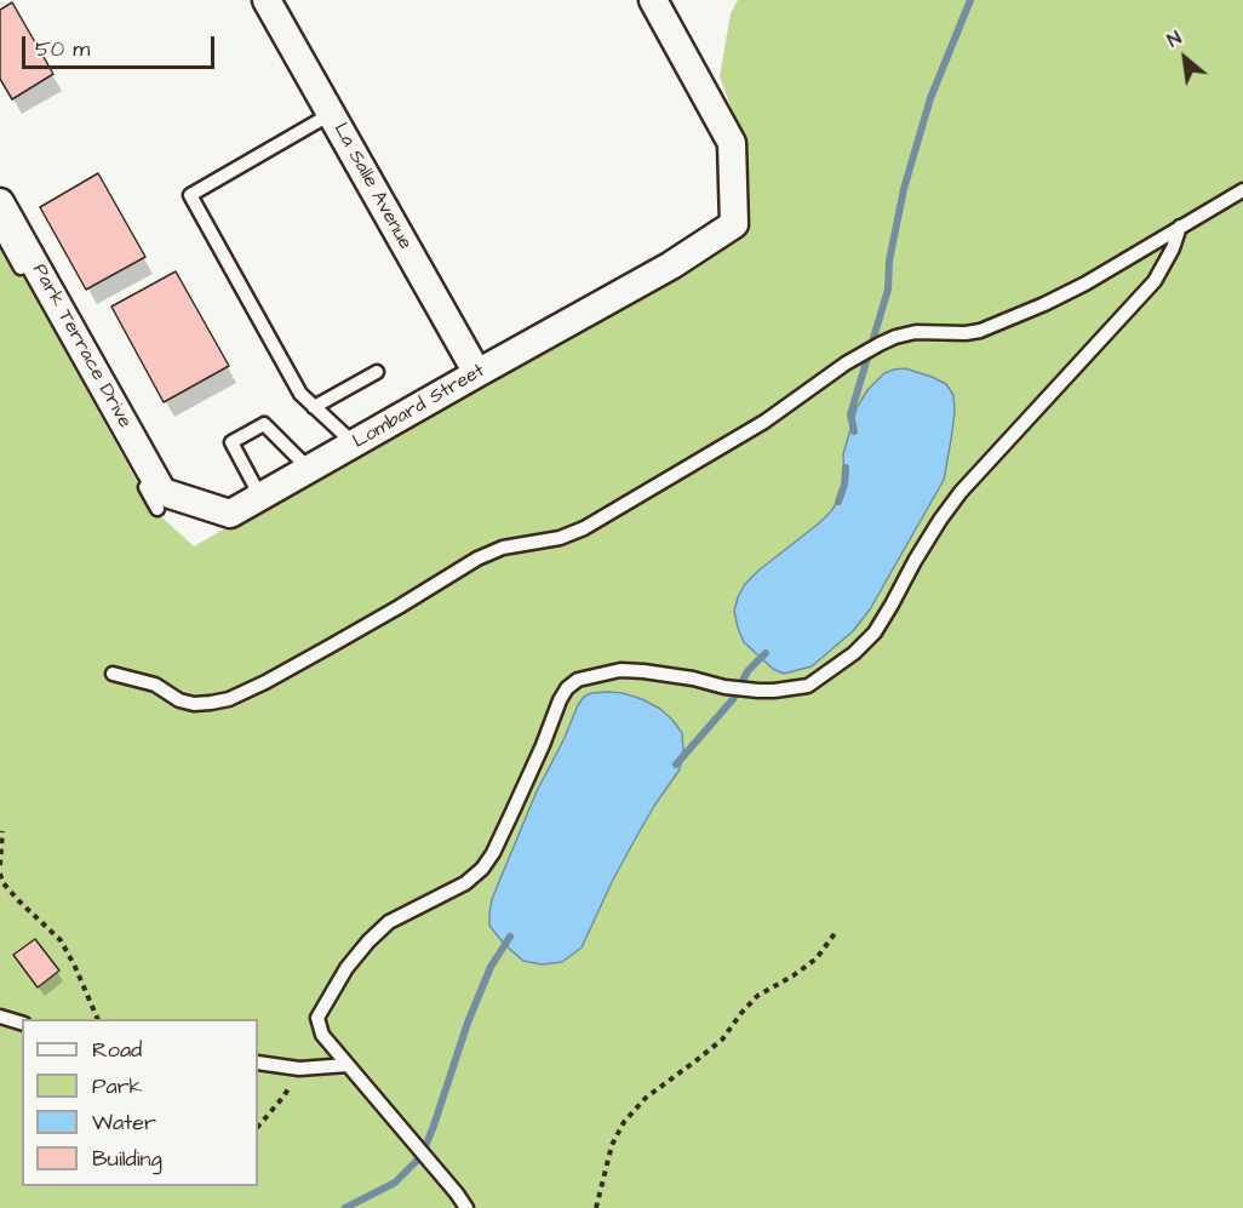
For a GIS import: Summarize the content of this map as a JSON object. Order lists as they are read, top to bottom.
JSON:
{
  "streets": {
    "street": ["La Salle Avenue", "Park Terrace Drive", "Lombard Street"]
  },
  "crossings": [
    ["La Salle Avenue", "Lombard Street"],
    ["Park Terrace Drive", "Lombard Street"]
  ],
  "legend": [
    "Road",
    "Park",
    "Water",
    "Building"
  ],
  "scale_bar": "50 m",
  "north": "top left"
}
